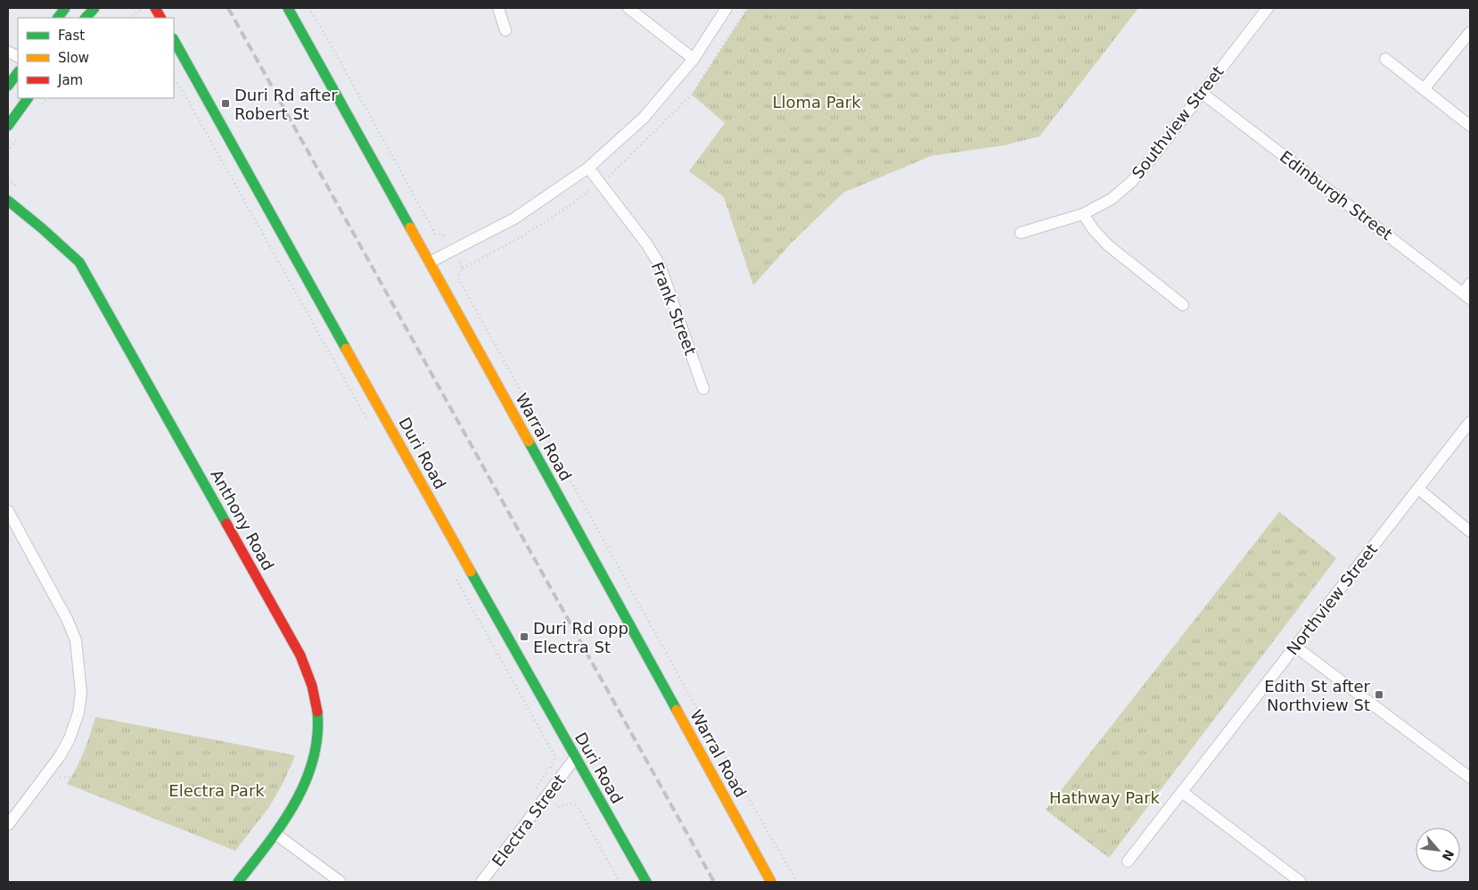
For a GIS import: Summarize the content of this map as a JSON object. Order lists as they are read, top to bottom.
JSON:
{
  "streets": {
    "street": [
      "Southview Street",
      "Edinburgh Street",
      "Frank Street",
      "Warral Road",
      "Duri Road",
      "Anthony Road",
      "Northview Street",
      "Electra Street"
    ]
  },
  "crossings": [
    ["Southview Street", "Edinburgh Street"],
    ["Duri Road", "Electra Street"]
  ],
  "parks": ["Lloma Park", "Electra Park", "Hathway Park"],
  "places": {
    "transit": ["Duri Rd after Robert St", "Duri Rd opp Electra St", "Edith St after Northview St"]
  },
  "legend": ["Fast", "Slow", "Jam"],
  "north": "bottom right"
}
